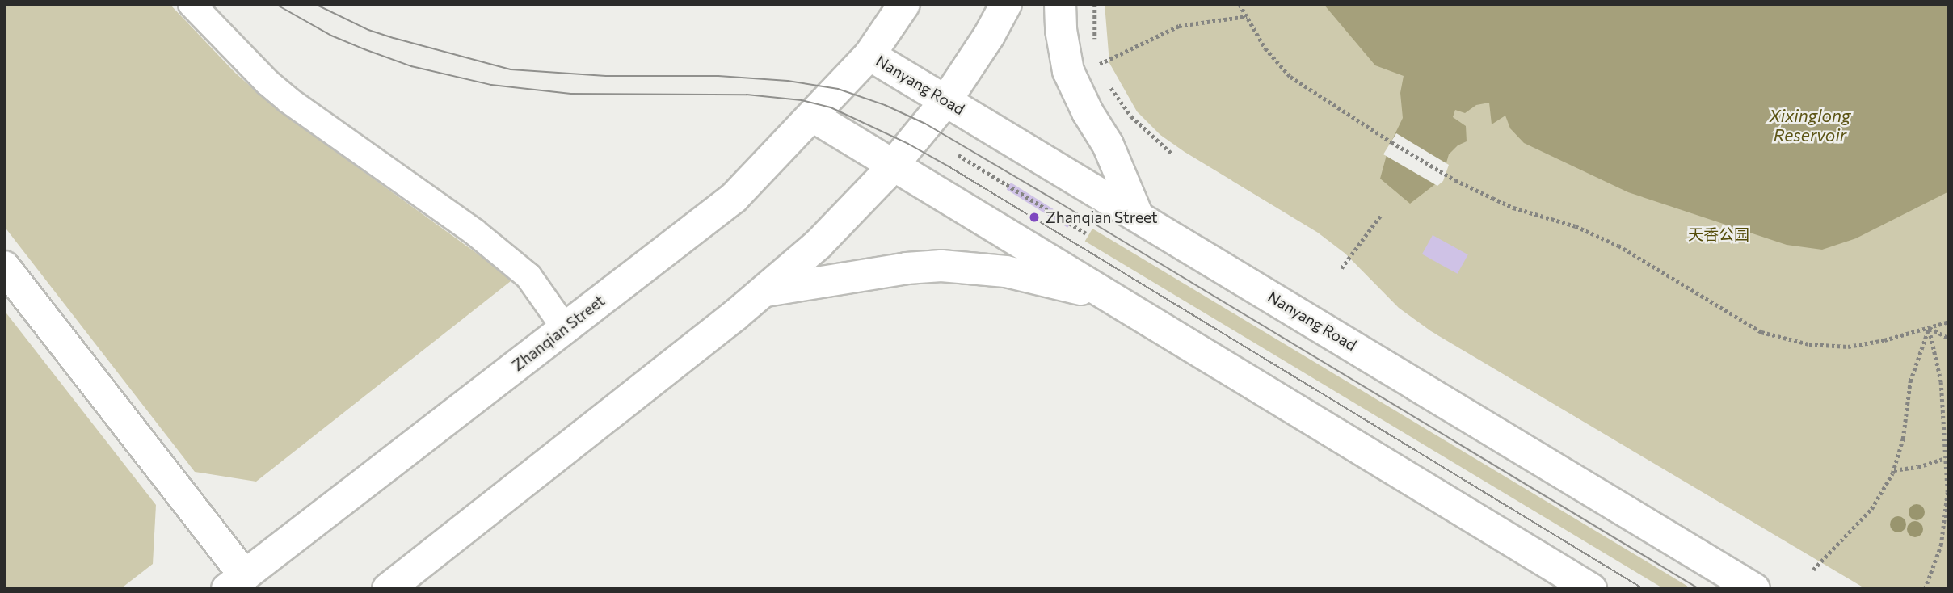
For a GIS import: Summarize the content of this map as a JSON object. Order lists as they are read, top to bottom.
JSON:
{
  "streets": {
    "main road": ["Nanyang Road", "Zhanqian Street"]
  },
  "crossings": [
    ["Nanyang Road", "Zhanqian Street"]
  ],
  "water": ["Xixinglong Reservoir"],
  "parks": ["天香公园"],
  "places": ["Zhanqian Street"]
}
